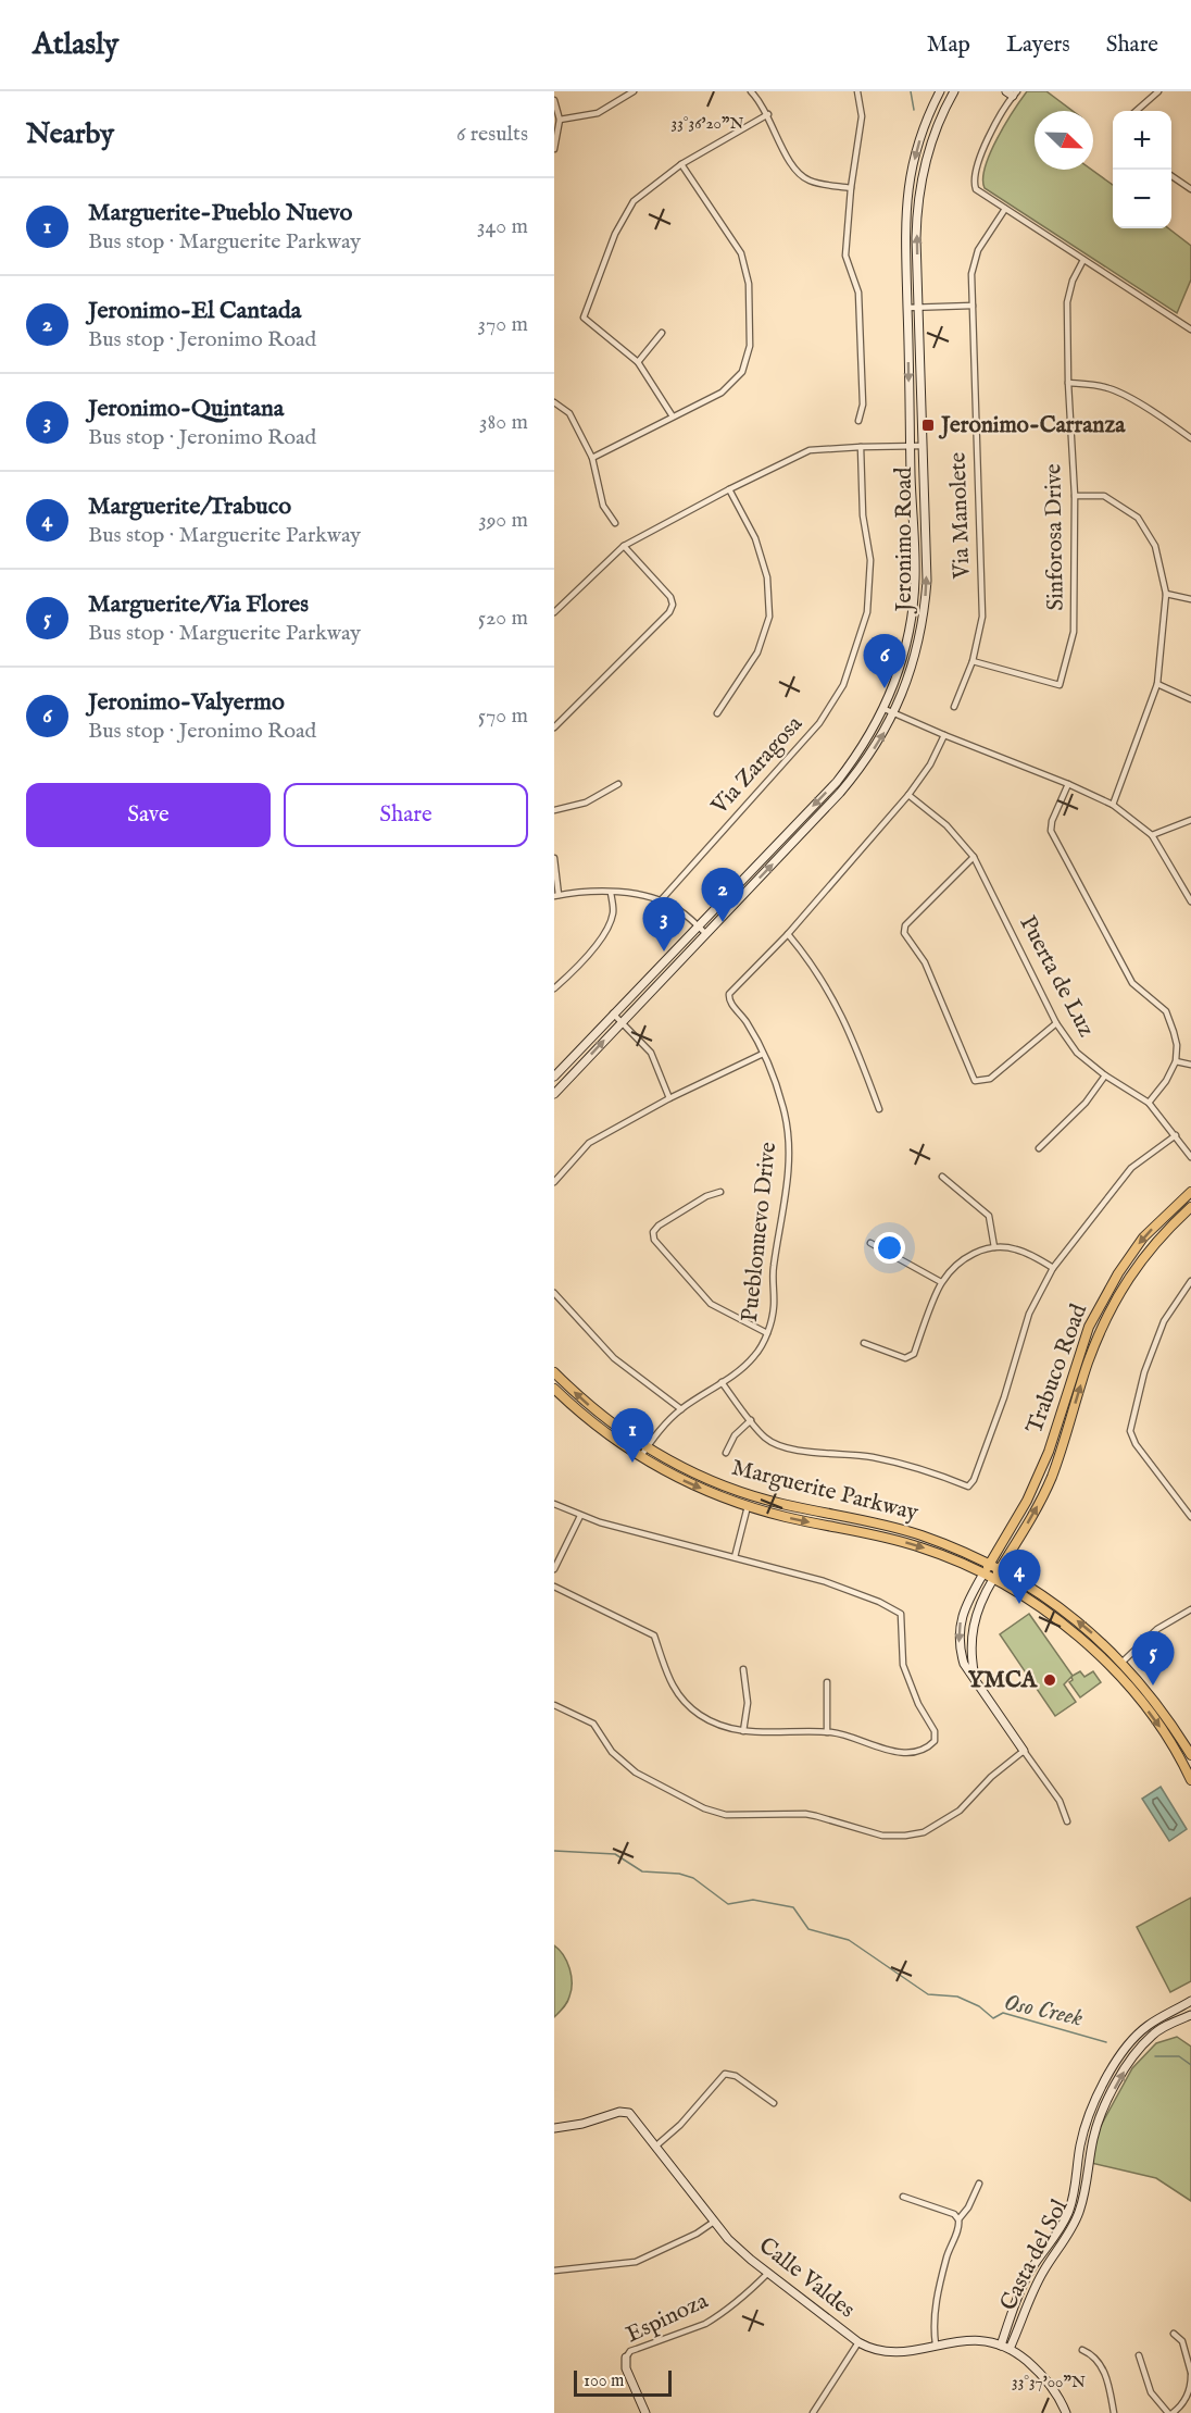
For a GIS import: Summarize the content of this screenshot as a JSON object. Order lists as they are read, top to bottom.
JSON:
{
  "streets": {
    "main road": [
      "Jeronimo Road",
      "Trabuco Road",
      "Marguerite Parkway",
      "Casta del Sol",
      "Calle Valdes",
      "Espinoza"
    ],
    "street": [
      "Via Manolete",
      "Sinforosa Drive",
      "Via Zaragosa",
      "Puerta de Luz",
      "Pueblonuevo Drive"
    ]
  },
  "crossings": [
    ["Via Manolete", "Sinforosa Drive"],
    ["Puerta de Luz", "Pueblonuevo Drive"],
    ["Pueblonuevo Drive", "Marguerite Parkway"],
    ["Trabuco Road", "Marguerite Parkway"],
    ["Casta del Sol", "Calle Valdes"],
    ["Calle Valdes", "Espinoza"]
  ],
  "water": ["Oso Creek"],
  "places": {
    "transit": ["Jeronimo-Carranza"],
    "other": ["YMCA"]
  },
  "scale_bar": "100 m",
  "north": "bottom right",
  "page": {
    "header": "Atlasly",
    "nav": ["Map", "Layers", "Share"],
    "heading": ["Nearby", "6 results"],
    "map_buttons": ["+", "−"],
    "list": [
      {
        "mark": "1",
        "name": "Marguerite-Pueblo Nuevo",
        "note": "Bus stop · Marguerite Parkway",
        "value": "340 m"
      },
      {
        "mark": "2",
        "name": "Jeronimo-El Cantada",
        "note": "Bus stop · Jeronimo Road",
        "value": "370 m"
      },
      {
        "mark": "3",
        "name": "Jeronimo-Quintana",
        "note": "Bus stop · Jeronimo Road",
        "value": "380 m"
      },
      {
        "mark": "4",
        "name": "Marguerite/Trabuco",
        "note": "Bus stop · Marguerite Parkway",
        "value": "390 m"
      },
      {
        "mark": "5",
        "name": "Marguerite/Via Flores",
        "note": "Bus stop · Marguerite Parkway",
        "value": "520 m"
      },
      {
        "mark": "6",
        "name": "Jeronimo-Valyermo",
        "note": "Bus stop · Jeronimo Road",
        "value": "570 m"
      }
    ],
    "pins": [
      "6",
      "2",
      "3",
      "1",
      "4",
      "5"
    ],
    "buttons": ["Save", "Share"],
    "scale": "100 m"
  },
  "coordinates": ["33°36'20\"N", "33°37'00\"N"]
}
